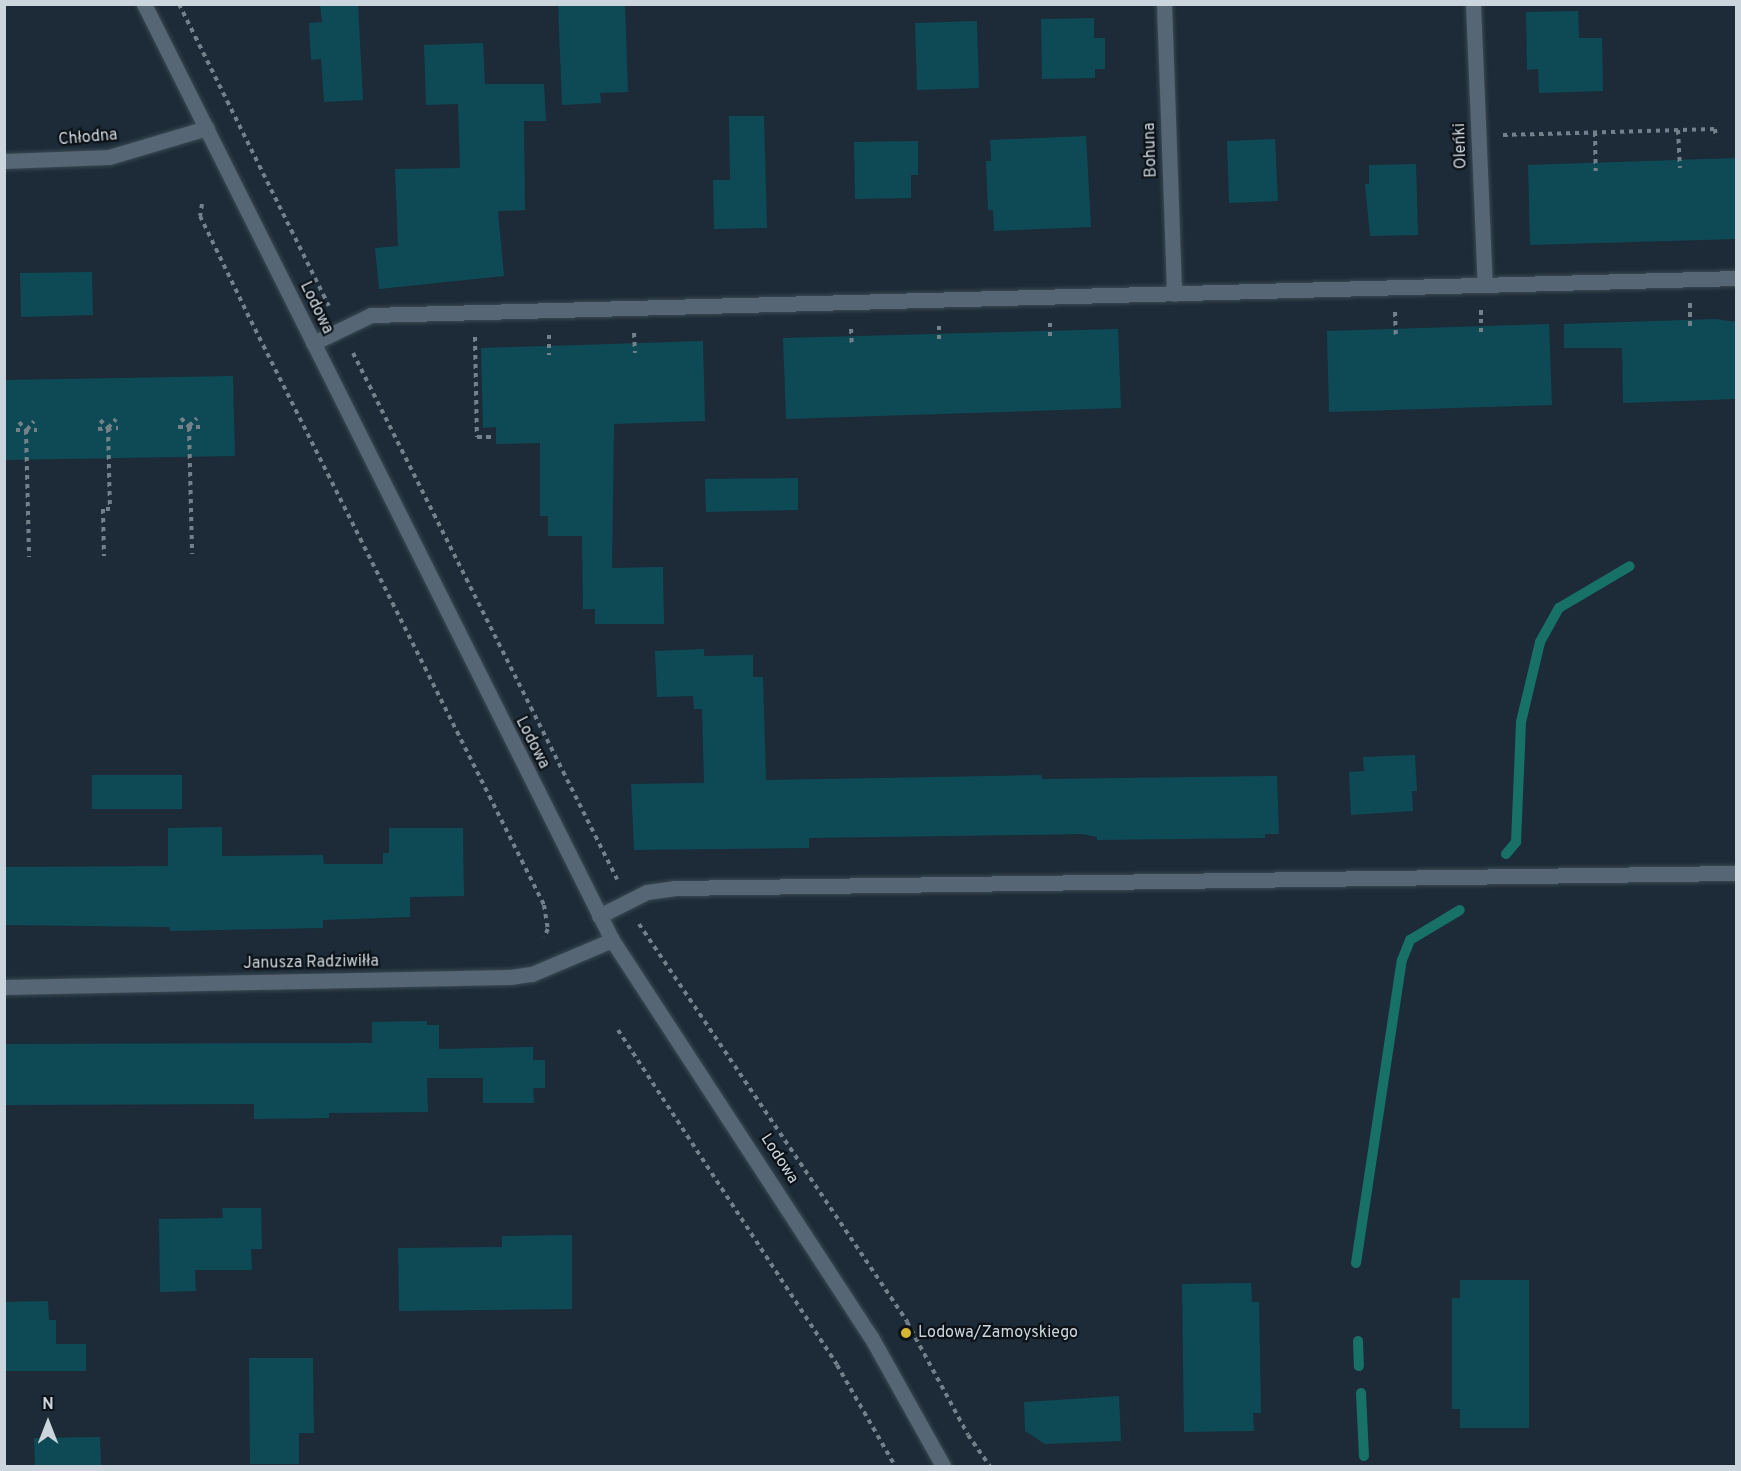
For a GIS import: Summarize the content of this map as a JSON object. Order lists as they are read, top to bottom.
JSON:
{
  "streets": {
    "street": [
      "Chłodna",
      "Oleńki",
      "Bohuna",
      "Lodowa",
      "Janusza Radziwiłła"
    ]
  },
  "crossings": [
    ["Chłodna", "Lodowa"],
    ["Lodowa", "Janusza Radziwiłła"]
  ],
  "places": ["Lodowa/Zamoyskiego"],
  "north": "top"
}
